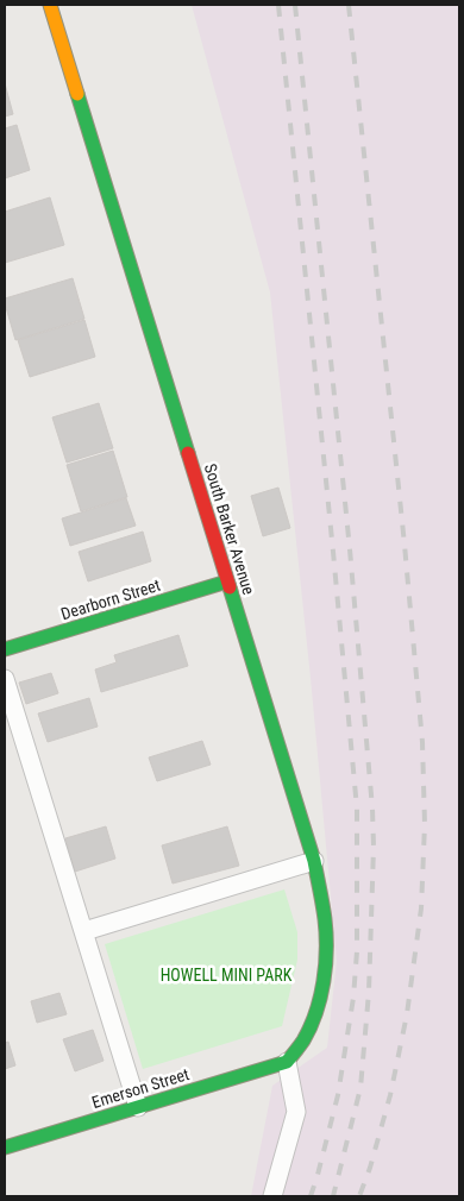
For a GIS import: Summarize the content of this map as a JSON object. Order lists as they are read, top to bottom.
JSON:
{
  "streets": {
    "street": ["South Barker Avenue", "Dearborn Street", "Emerson Street"]
  },
  "crossings": [
    ["South Barker Avenue", "Dearborn Street"],
    ["South Barker Avenue", "Emerson Street"]
  ],
  "parks": ["HOWELL MINI PARK"]
}
